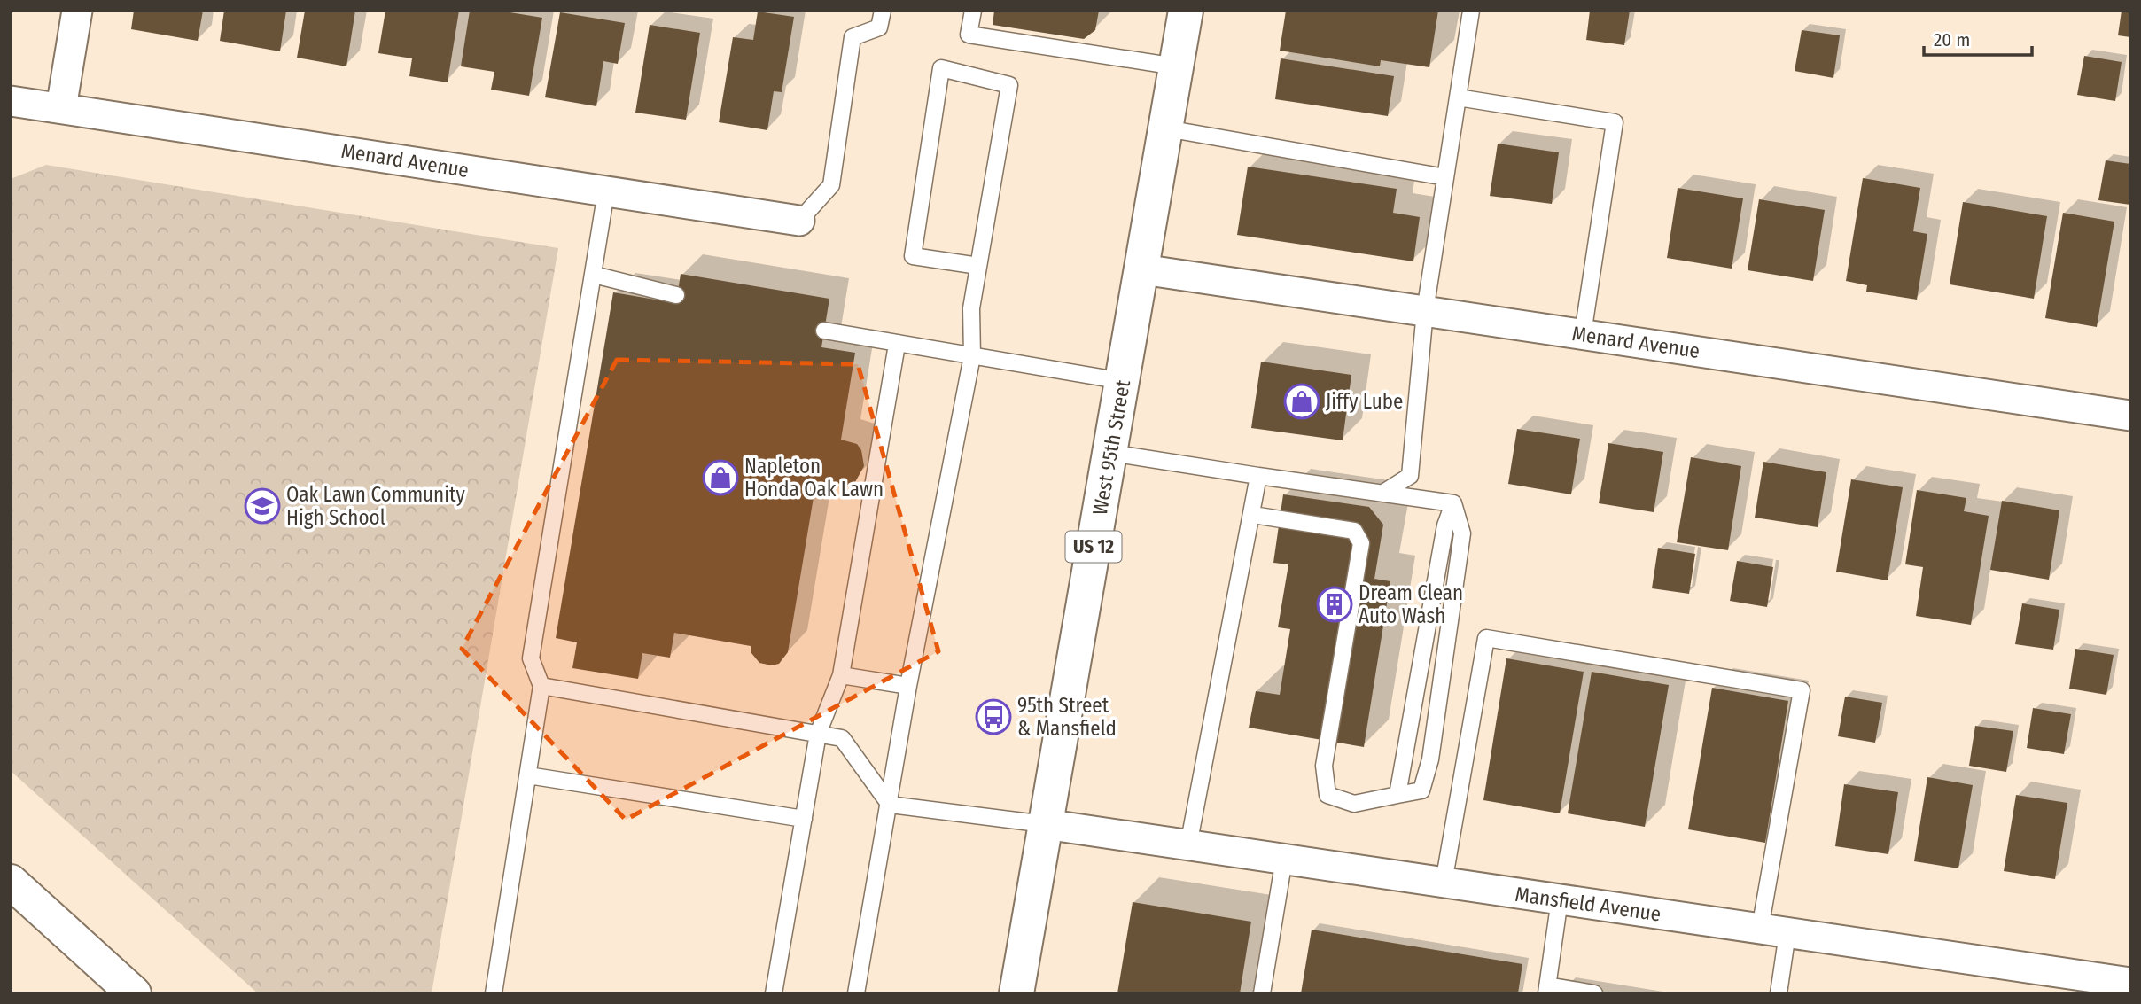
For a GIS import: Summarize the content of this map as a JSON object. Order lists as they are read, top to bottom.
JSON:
{
  "streets": {
    "main road": ["West 95th Street", "US 12"],
    "street": ["Menard Avenue", "Mansfield Avenue"]
  },
  "crossings": [
    ["Menard Avenue", "West 95th Street"],
    ["West 95th Street", "Mansfield Avenue"]
  ],
  "places": {
    "shop": ["Jiffy Lube", "Napleton Honda Oak Lawn"],
    "school or university": ["Oak Lawn Community High School"],
    "building": ["Dream Clean Auto Wash"],
    "bus stop": ["95th Street & Mansfield"]
  },
  "scale_bar": "20 m"
}
